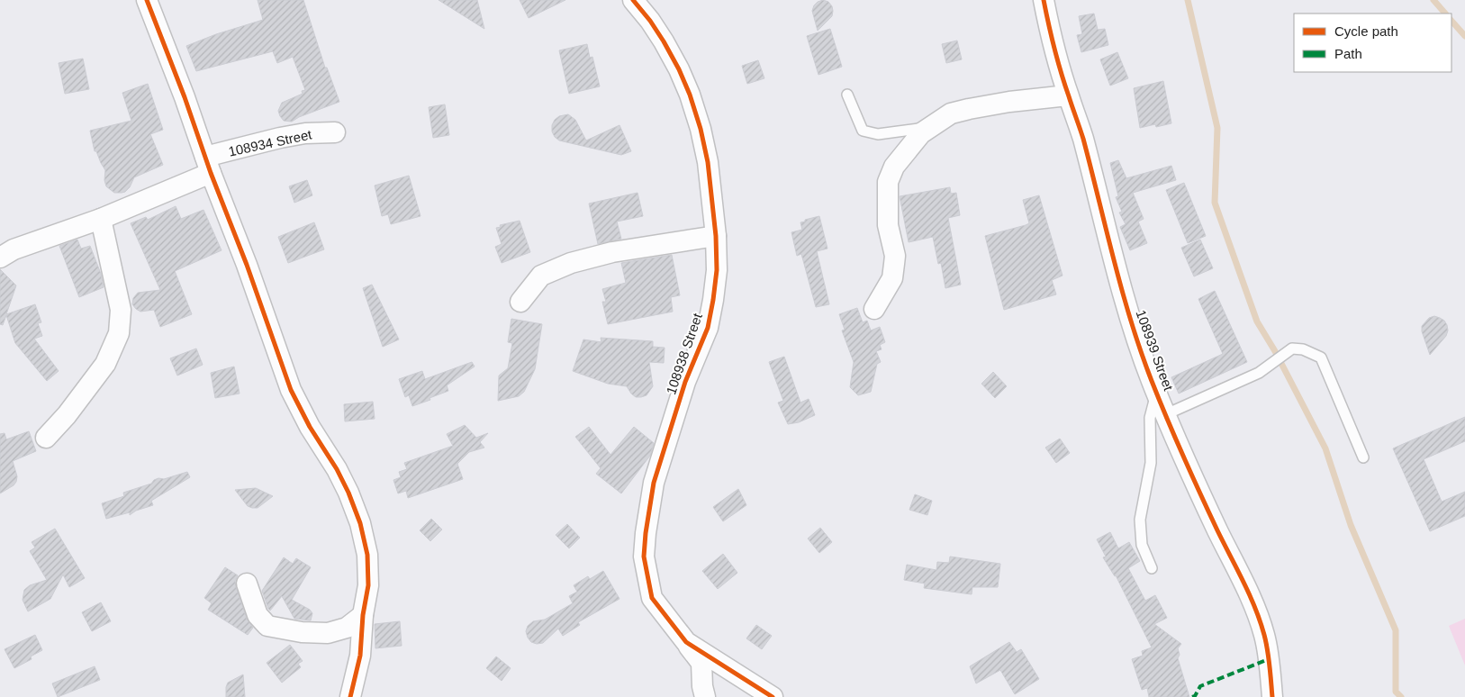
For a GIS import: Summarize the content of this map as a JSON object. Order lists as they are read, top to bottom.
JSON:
{
  "streets": {
    "street": ["108934 Street", "108939 Street", "108938 Street"]
  },
  "legend": ["Cycle path", "Path"]
}
